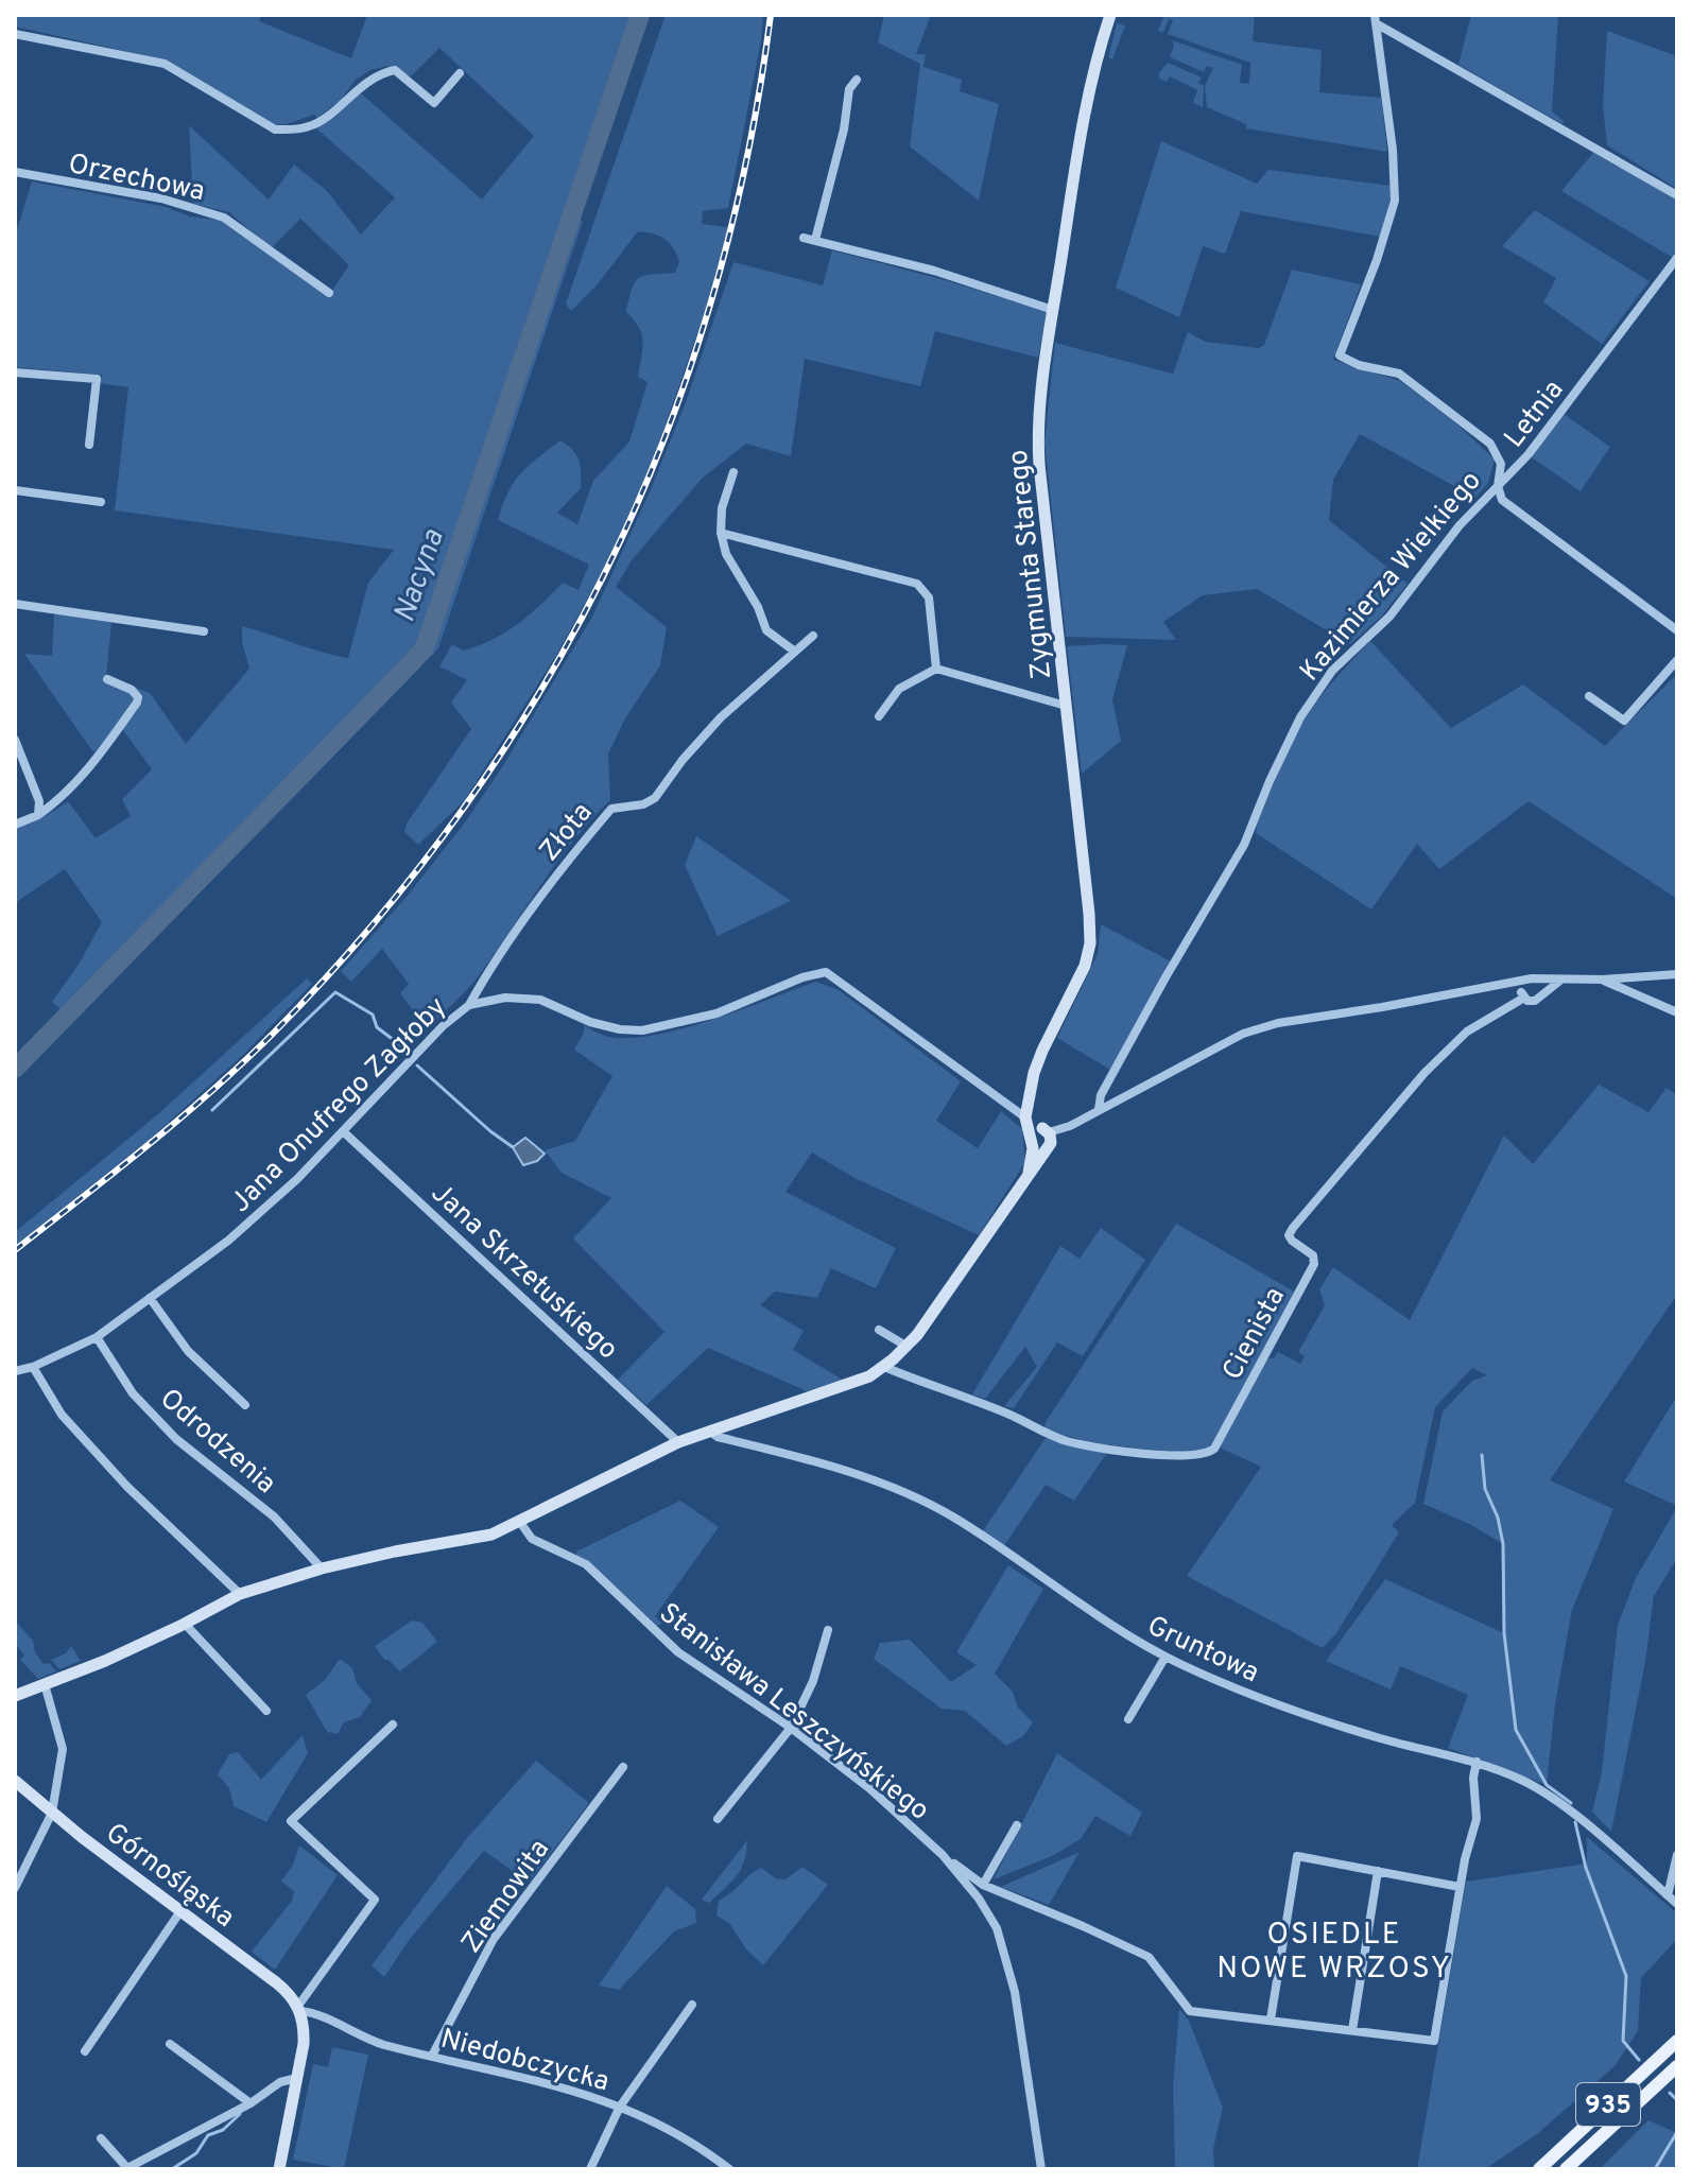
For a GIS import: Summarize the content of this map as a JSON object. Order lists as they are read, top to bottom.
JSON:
{
  "streets": {
    "main road": ["935"],
    "street": [
      "Orzechowa",
      "Letnia",
      "Zygmunta Starego",
      "Kazimierza Wielkiego",
      "Złota",
      "Jana Onufrego Zagłoby",
      "Jana Skrzetuskiego",
      "Cienista",
      "Odrodzenia",
      "Gruntowa",
      "Stanisława Leszczyńskiego",
      "Górnośląska",
      "Ziemowita",
      "Niedobczycka"
    ]
  },
  "crossings": [
    ["Letnia", "Kazimierza Wielkiego"],
    ["Zygmunta Starego", "Jana Onufrego Zagłoby"],
    ["Złota", "Jana Onufrego Zagłoby"],
    ["Jana Onufrego Zagłoby", "Jana Skrzetuskiego"],
    ["Jana Onufrego Zagłoby", "Odrodzenia"],
    ["Górnośląska", "Niedobczycka"],
    ["Ziemowita", "Niedobczycka"]
  ],
  "districts": ["OSIEDLE NOWE WRZOSY"],
  "water": ["Nacyna"]
}
